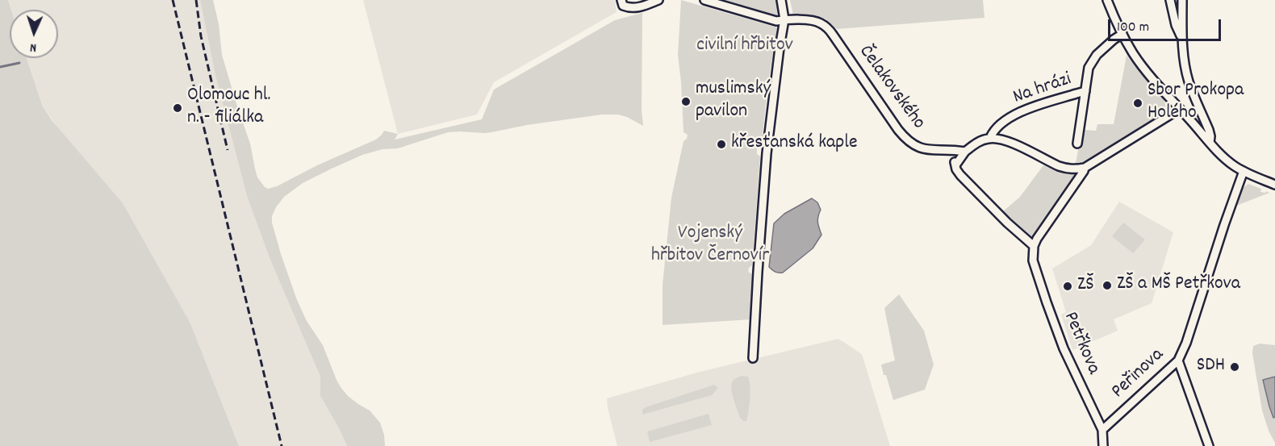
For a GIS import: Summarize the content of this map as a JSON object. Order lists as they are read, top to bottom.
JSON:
{
  "streets": {
    "street": [
      "Čelakovského",
      "Na hrázi",
      "Petřkova",
      "Peřinova"
    ]
  },
  "crossings": [
    ["Petřkova", "Peřinova"]
  ],
  "parks": ["civilní hřbitov", "Vojenský hřbitov Černovír"],
  "places": [
    "muslimský pavilon",
    "Sbor Prokopa Holého",
    "Olomouc hl. n. - filiálka",
    "křesťanská kaple",
    "ZŠ a MŠ Petřkova",
    "ZŠ",
    "SDH"
  ],
  "scale_bar": "100 m",
  "north": "bottom"
}
